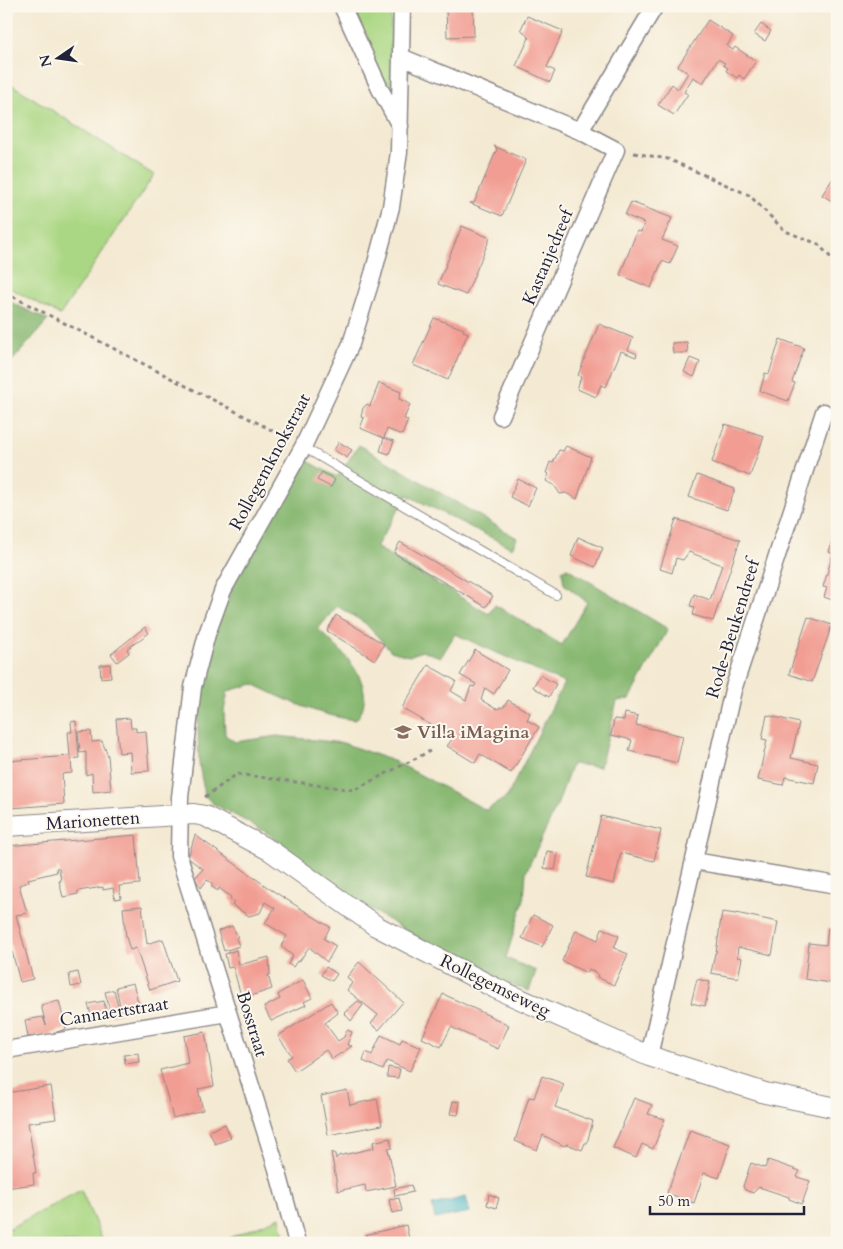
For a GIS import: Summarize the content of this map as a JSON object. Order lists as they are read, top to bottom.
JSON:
{
  "streets": {
    "street": [
      "Kastanjedreef",
      "Rollegemknokstraat",
      "Rode-Beukendreef",
      "Marionetten",
      "Rollegemseweg",
      "Cannaertstraat",
      "Bosstraat"
    ]
  },
  "crossings": [
    ["Rollegemknokstraat", "Marionetten"],
    ["Rollegemknokstraat", "Rollegemseweg"],
    ["Rollegemknokstraat", "Bosstraat"],
    ["Rode-Beukendreef", "Rollegemseweg"],
    ["Marionetten", "Rollegemseweg"],
    ["Marionetten", "Bosstraat"],
    ["Rollegemseweg", "Bosstraat"],
    ["Cannaertstraat", "Bosstraat"]
  ],
  "places": {
    "school or university": ["Vil!a iMagina"]
  },
  "scale_bar": "50 m",
  "north": "left"
}
